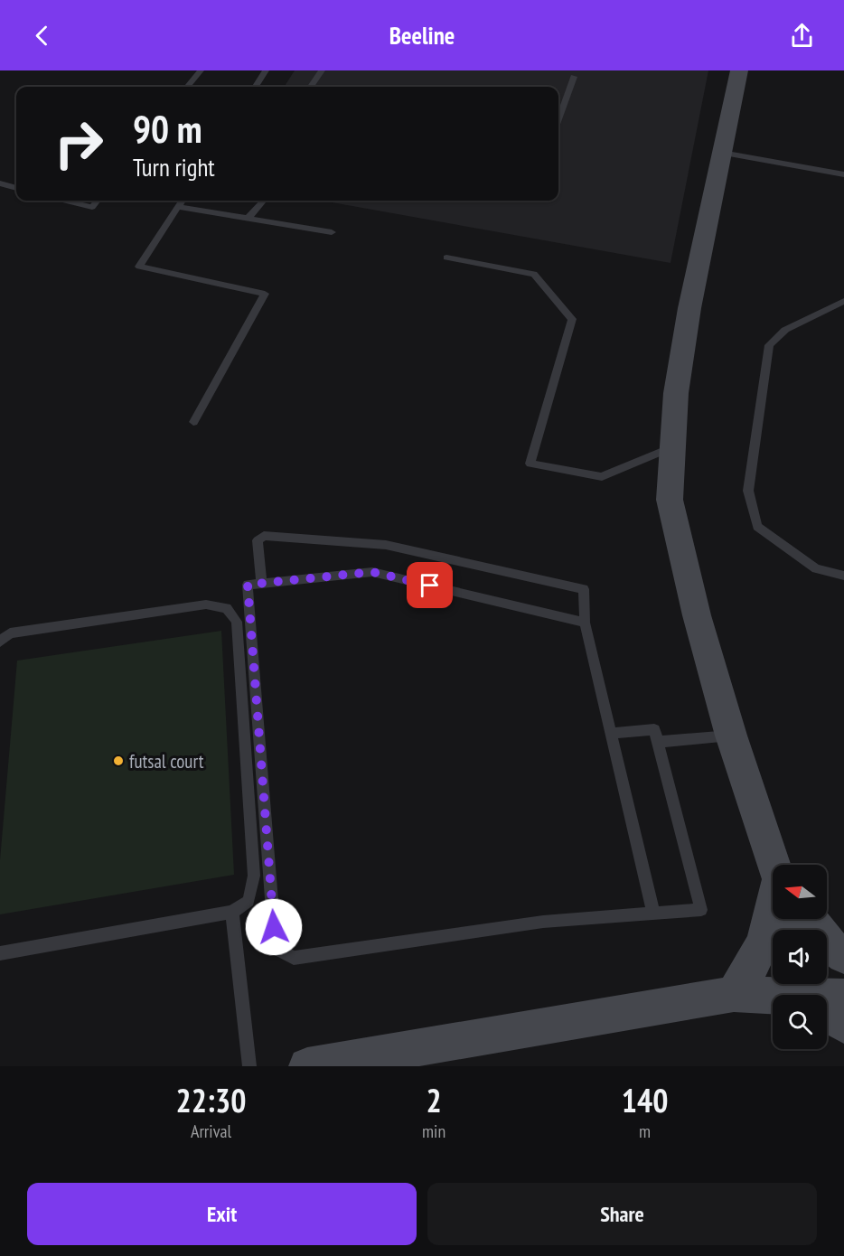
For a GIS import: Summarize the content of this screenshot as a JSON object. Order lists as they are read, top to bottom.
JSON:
{
  "places": ["futsal court"],
  "north": "left",
  "page": {
    "header": "Beeline",
    "turn": ["90 m", "Turn right"],
    "eta": [
      "22:30",
      "Arrival",
      "2",
      "min",
      "140",
      "m"
    ],
    "buttons": ["Exit", "Share"]
  }
}
